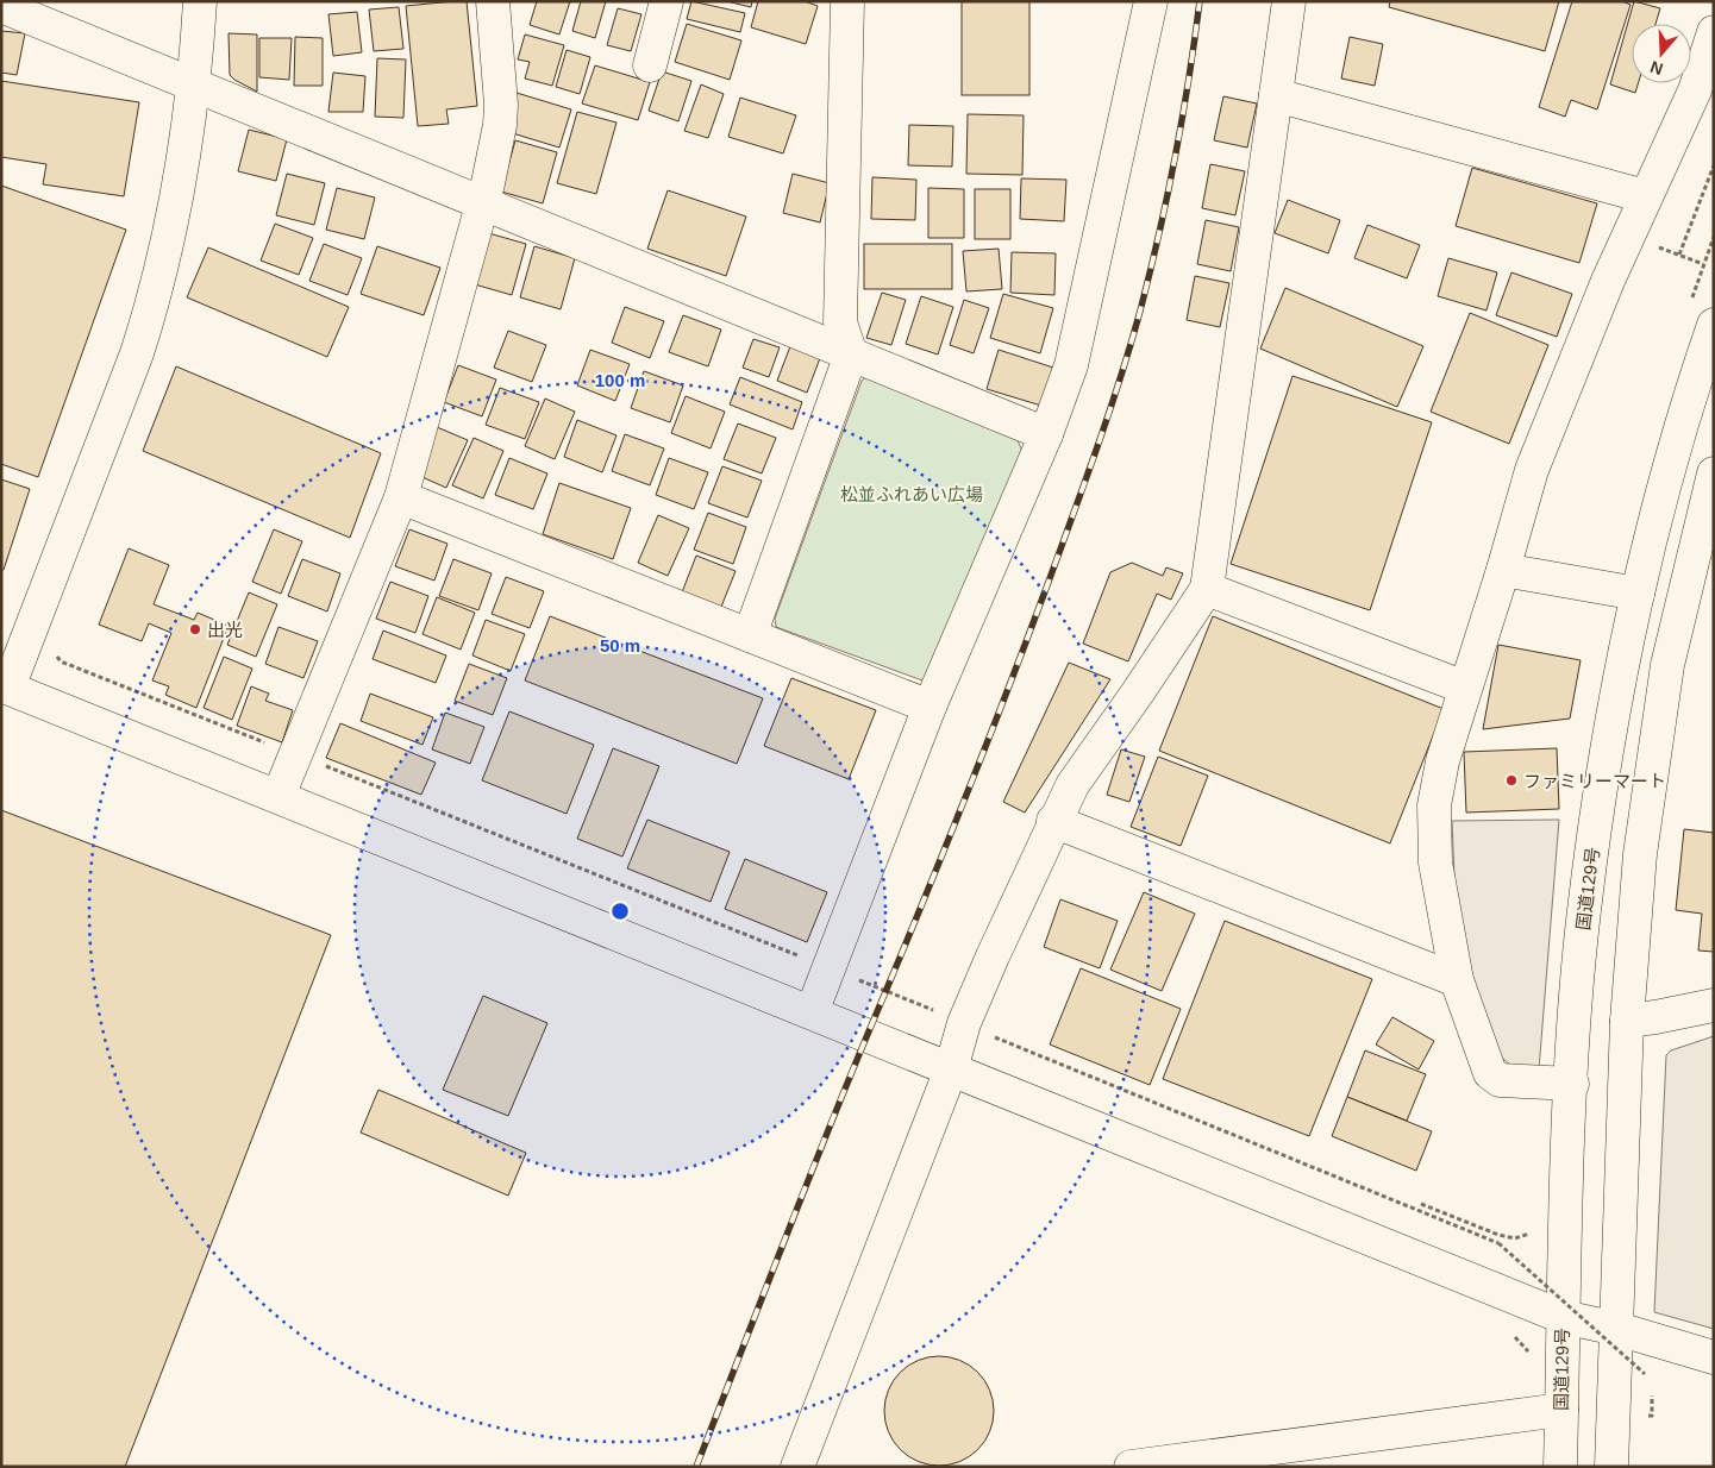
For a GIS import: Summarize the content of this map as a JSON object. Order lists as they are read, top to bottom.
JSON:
{
  "streets": {
    "main road": ["国道129号"]
  },
  "parks": ["松並ふれあい広場"],
  "places": ["出光", "ファミリーマート"],
  "north": "bottom",
  "rings": ["100 m", "50 m"]
}
